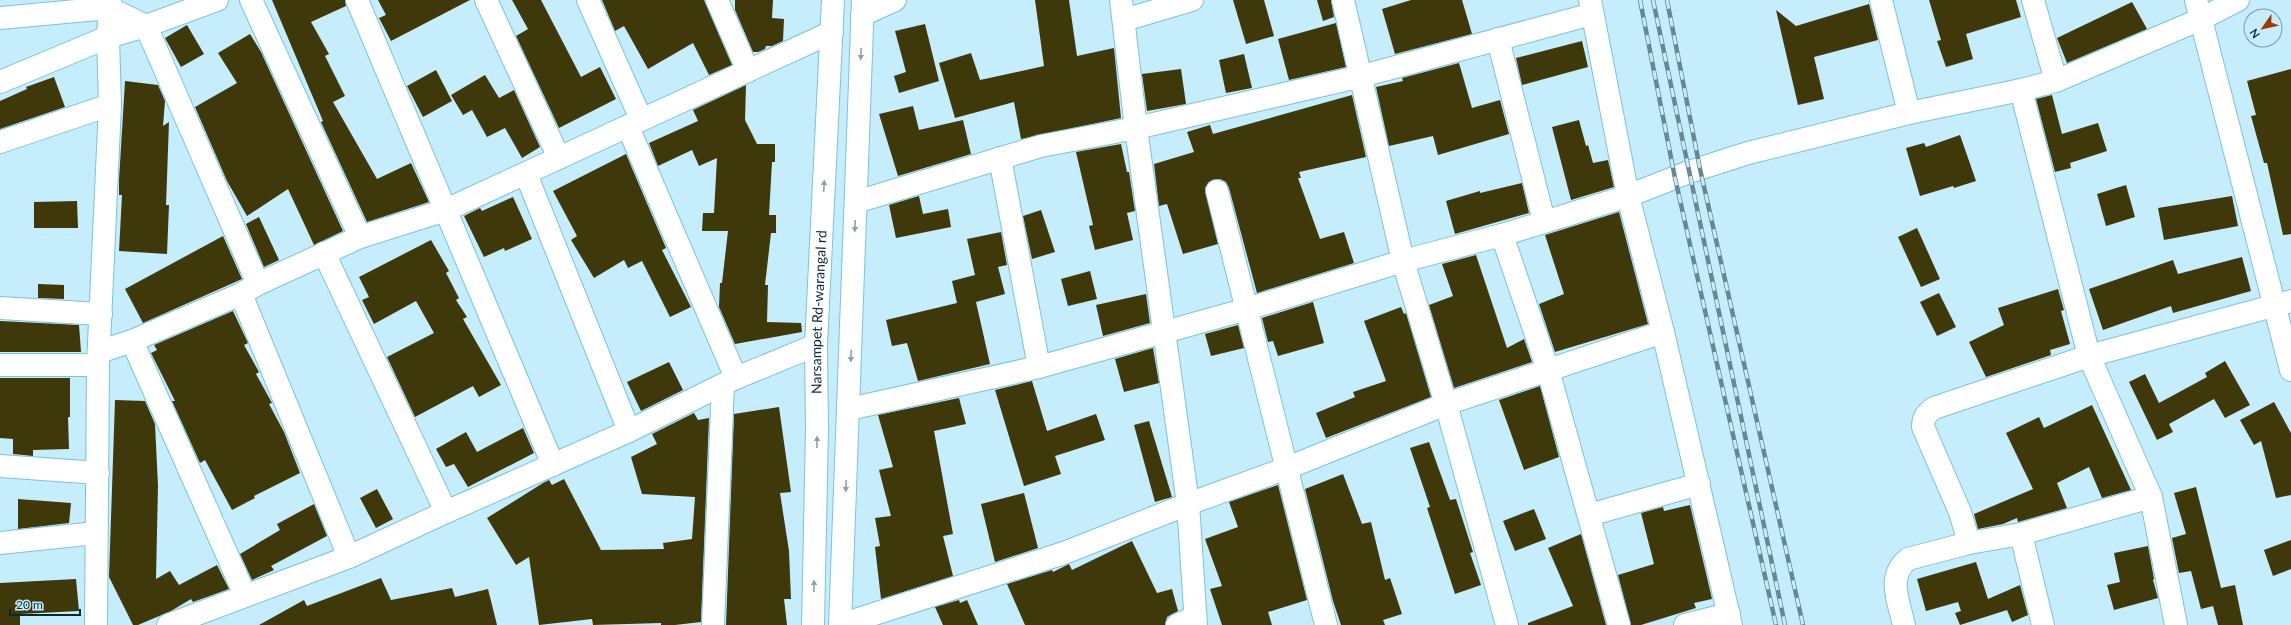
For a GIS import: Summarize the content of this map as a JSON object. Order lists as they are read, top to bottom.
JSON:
{
  "streets": {
    "street": ["Narsampet Rd-warangal rd"]
  },
  "scale_bar": "20 m",
  "north": "bottom left"
}
